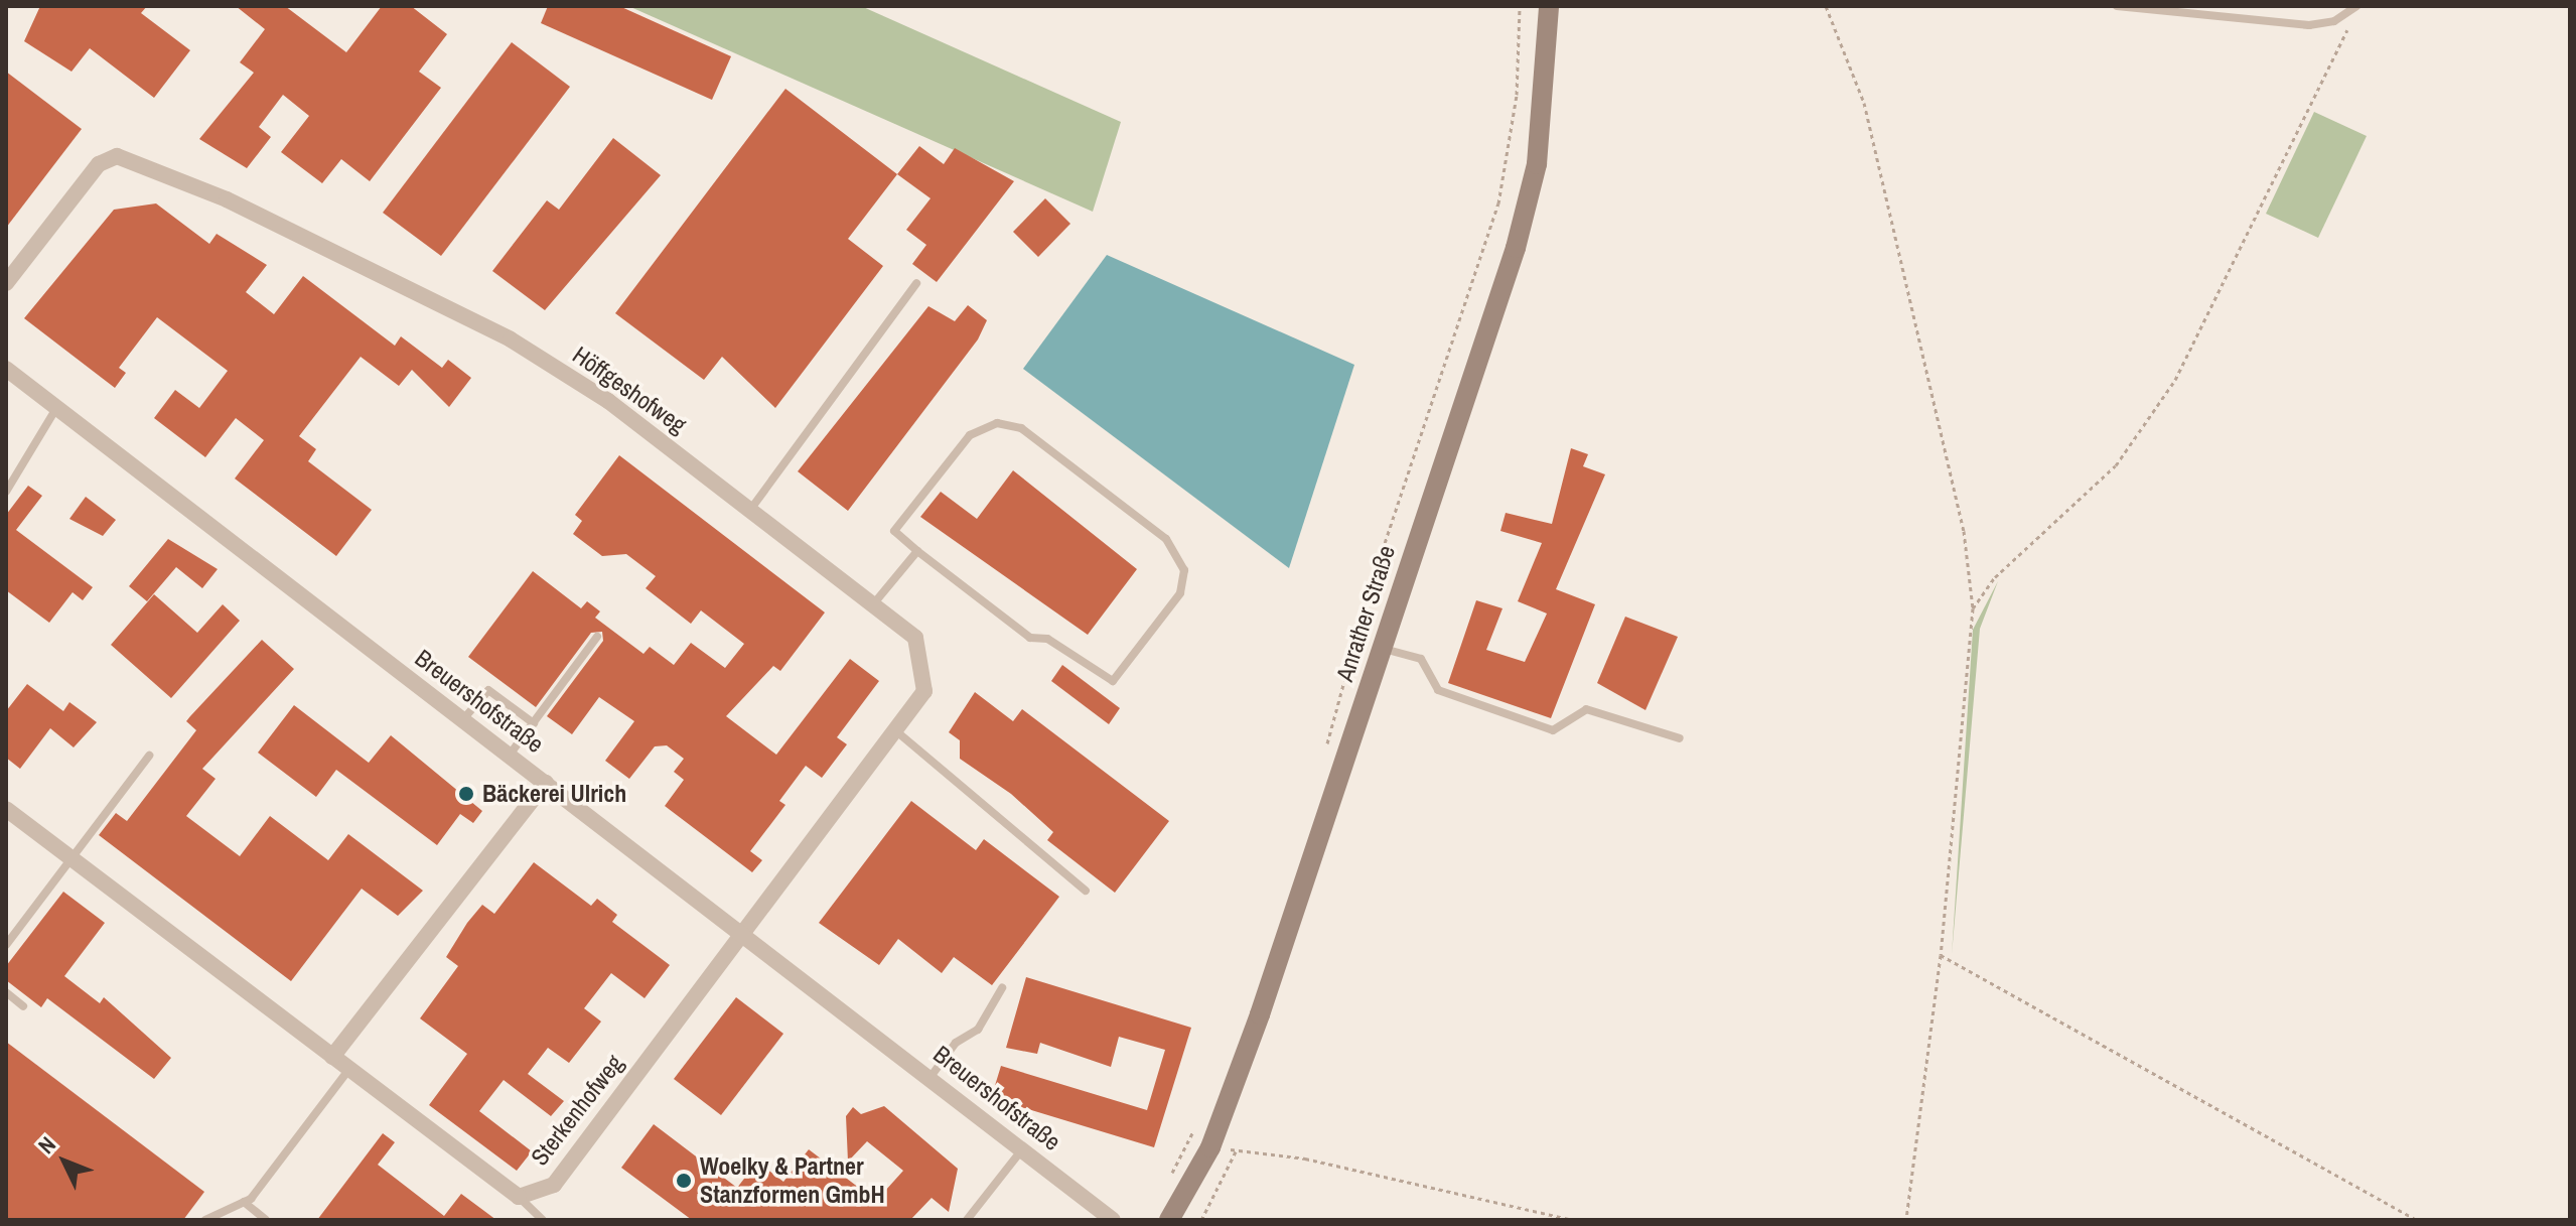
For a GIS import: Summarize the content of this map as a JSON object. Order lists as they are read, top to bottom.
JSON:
{
  "streets": {
    "main road": ["Anrather Straße"],
    "street": ["Höffgeshofweg", "Breuershofstraße", "Sterkenhofweg"]
  },
  "crossings": [
    ["Höffgeshofweg", "Breuershofstraße"],
    ["Höffgeshofweg", "Sterkenhofweg"],
    ["Breuershofstraße", "Sterkenhofweg"]
  ],
  "places": ["Bäckerei Ulrich", "Woelky & Partner Stanzformen GmbH"],
  "north": "top left"
}
